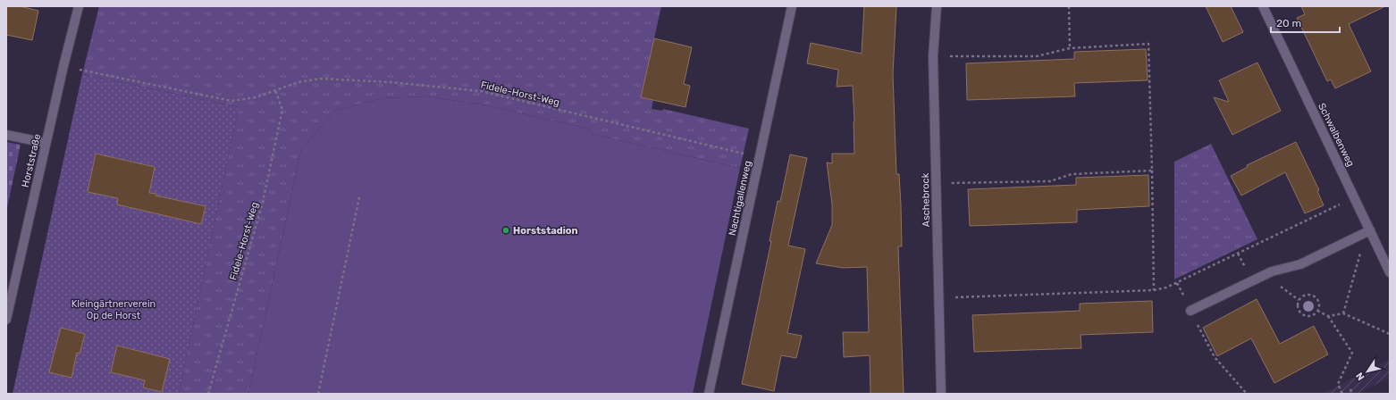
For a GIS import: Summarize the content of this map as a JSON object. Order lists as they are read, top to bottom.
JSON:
{
  "streets": {
    "street": [
      "Schwalbenweg",
      "Horststraße",
      "Nachtigallenweg",
      "Aschebrock"
    ],
    "path": ["Fidele-Horst-Weg"]
  },
  "crossings": [
    ["Fidele-Horst-Weg", "Horststraße"],
    ["Fidele-Horst-Weg", "Nachtigallenweg"]
  ],
  "parks": ["Kleingärtnerverein Op de Horst"],
  "places": ["Horststadion"],
  "scale_bar": "20 m",
  "north": "bottom left"
}
